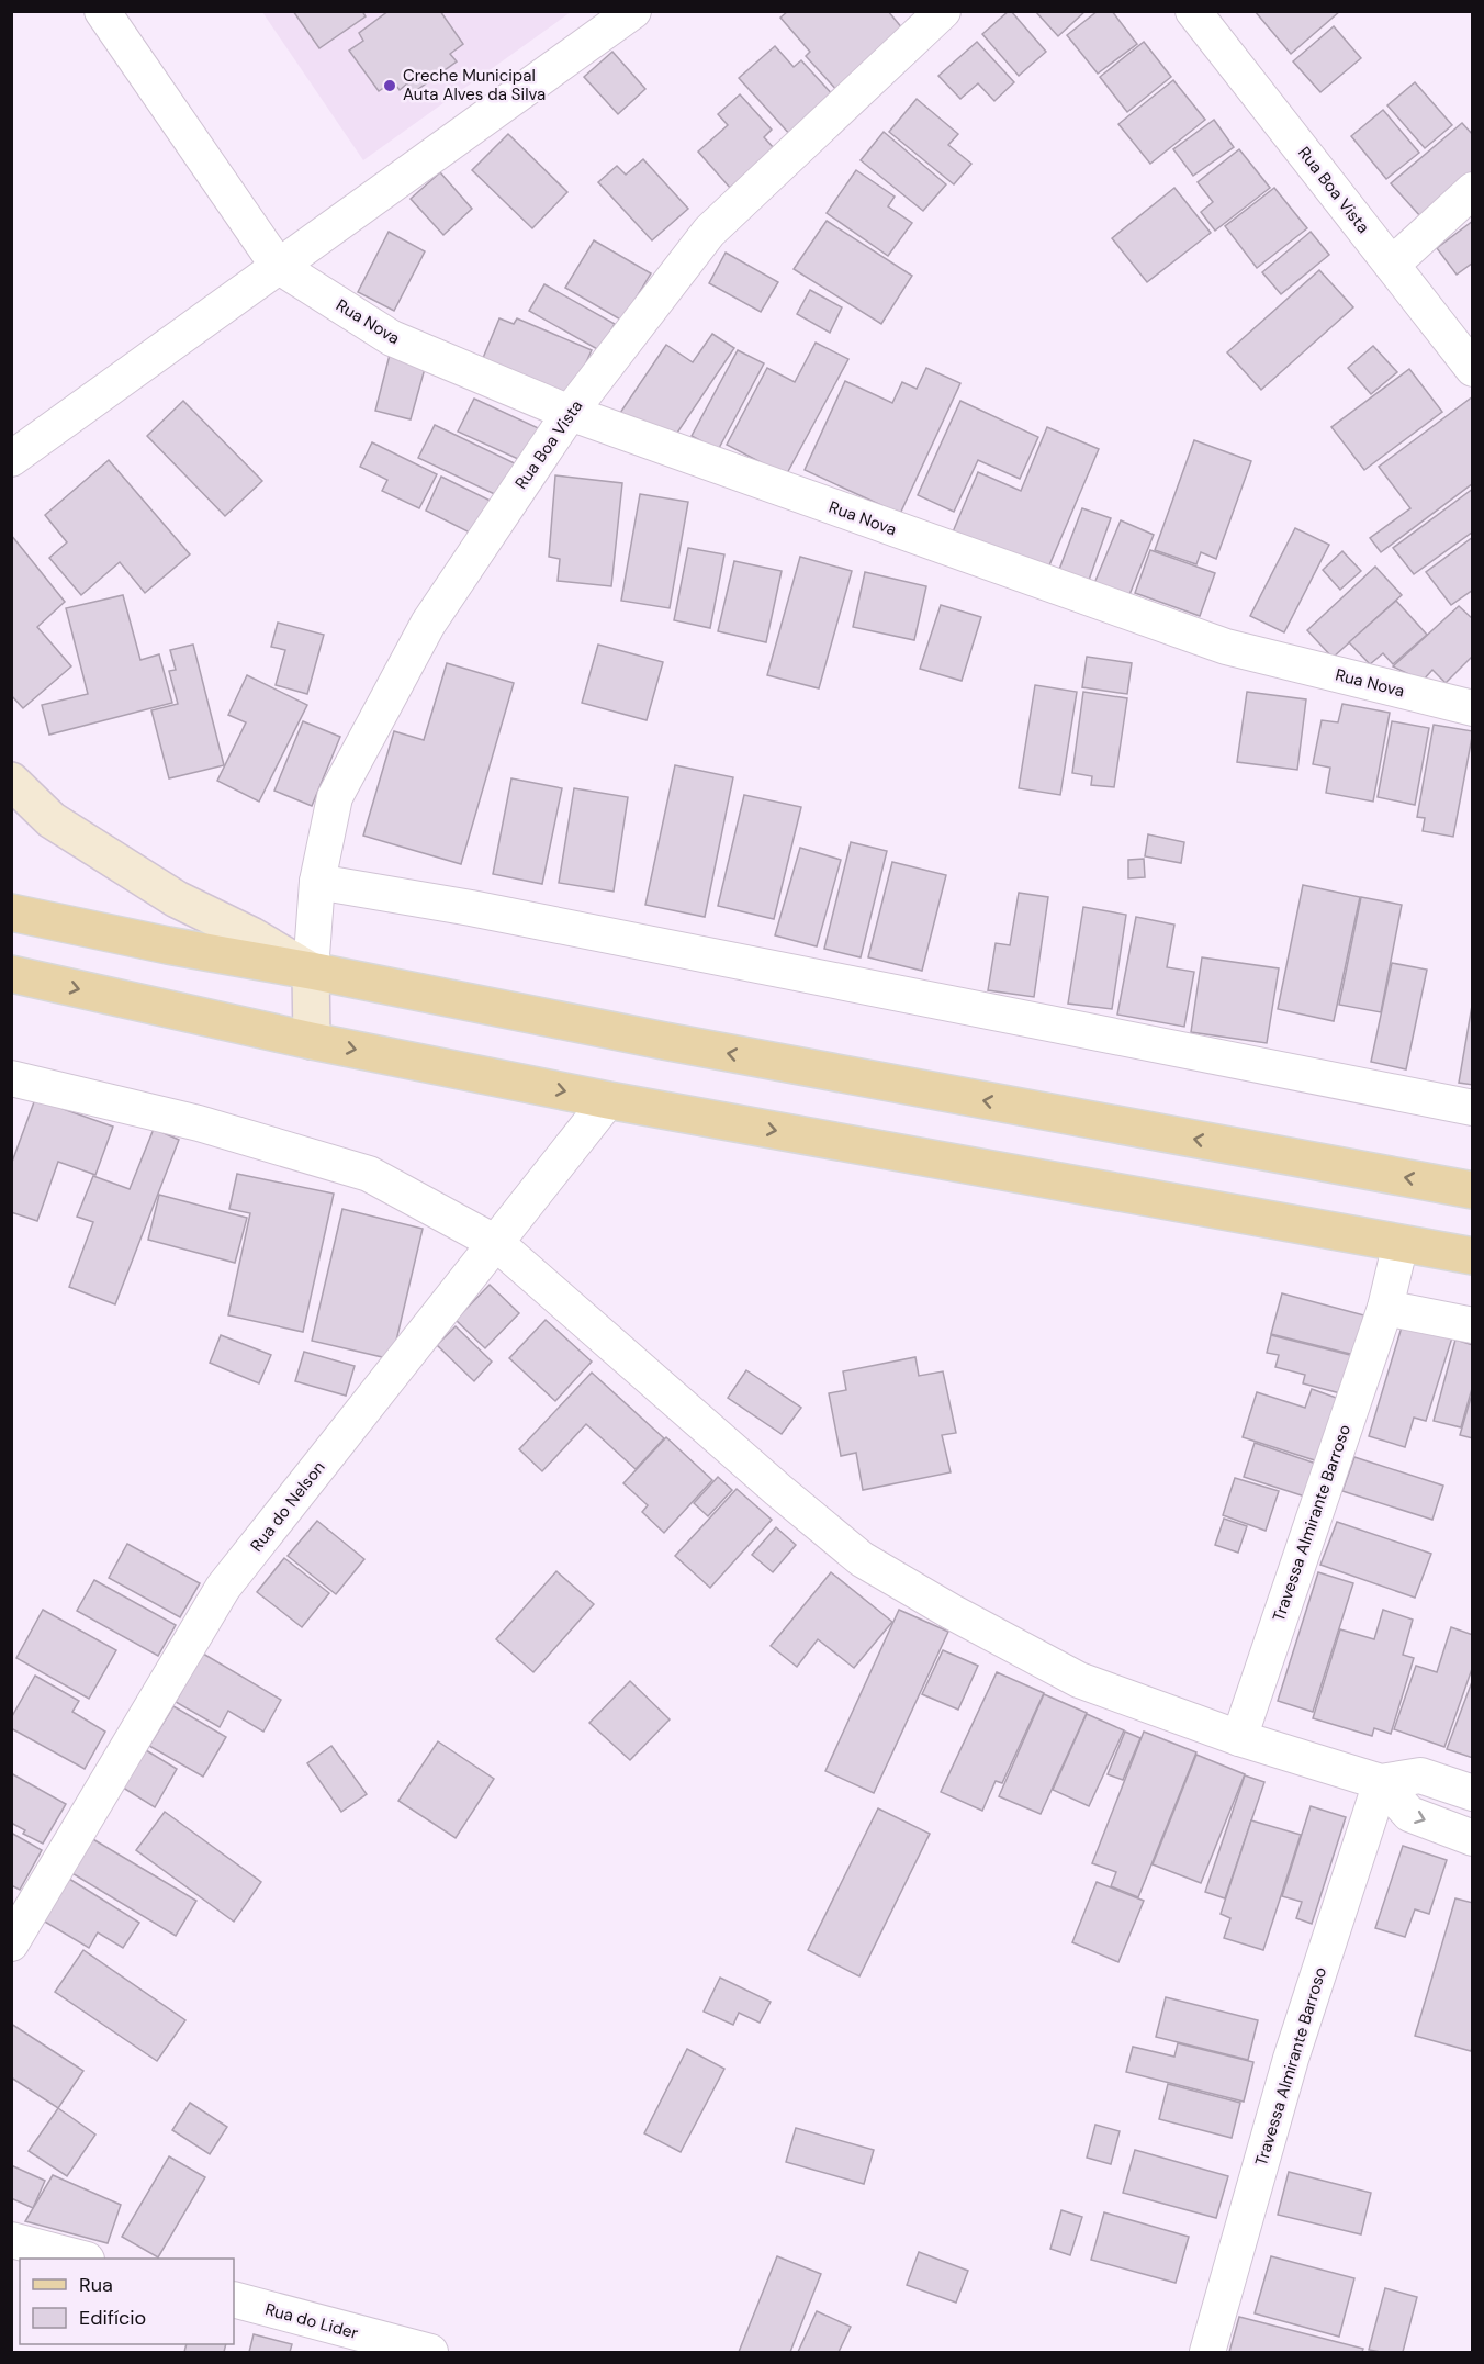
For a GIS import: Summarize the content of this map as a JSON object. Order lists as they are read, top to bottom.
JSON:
{
  "streets": {
    "street": [
      "Rua Boa Vista",
      "Rua Nova",
      "Rua do Nelson",
      "Travessa Almirante Barroso",
      "Rua do Lider"
    ]
  },
  "crossings": [
    ["Rua Boa Vista", "Rua Nova"]
  ],
  "places": ["Creche Municipal Auta Alves da Silva"],
  "legend": ["Rua", "Edifício"]
}
